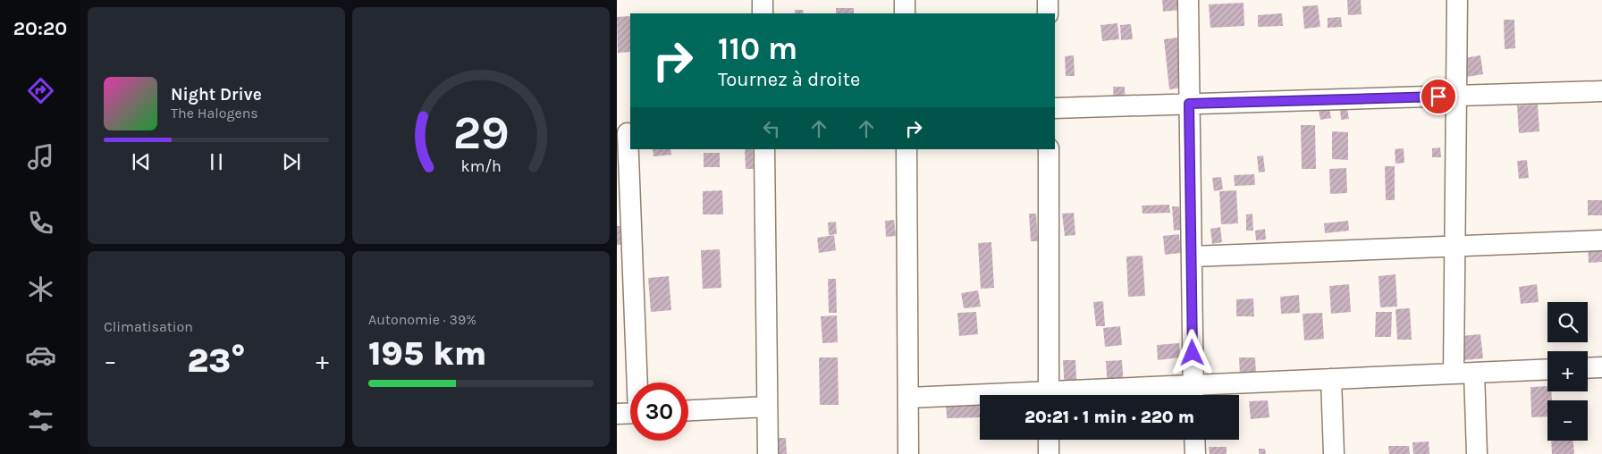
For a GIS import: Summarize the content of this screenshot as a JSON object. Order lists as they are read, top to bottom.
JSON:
{
  "page": {
    "tabs": "20:20",
    "turn": ["110 m", "Tournez à droite"],
    "song": ["Night Drive", "The Halogens"],
    "tile": [
      "Climatisation",
      ["Autonomie · 39%", "195 km"]
    ],
    "map_buttons": ["+", "−"],
    "heat": ["−", "23°", "+"],
    "limit": "30",
    "trip": "20:21 · 1 min · 220 m",
    "gauge": ["29", "km/h"]
  }
}
